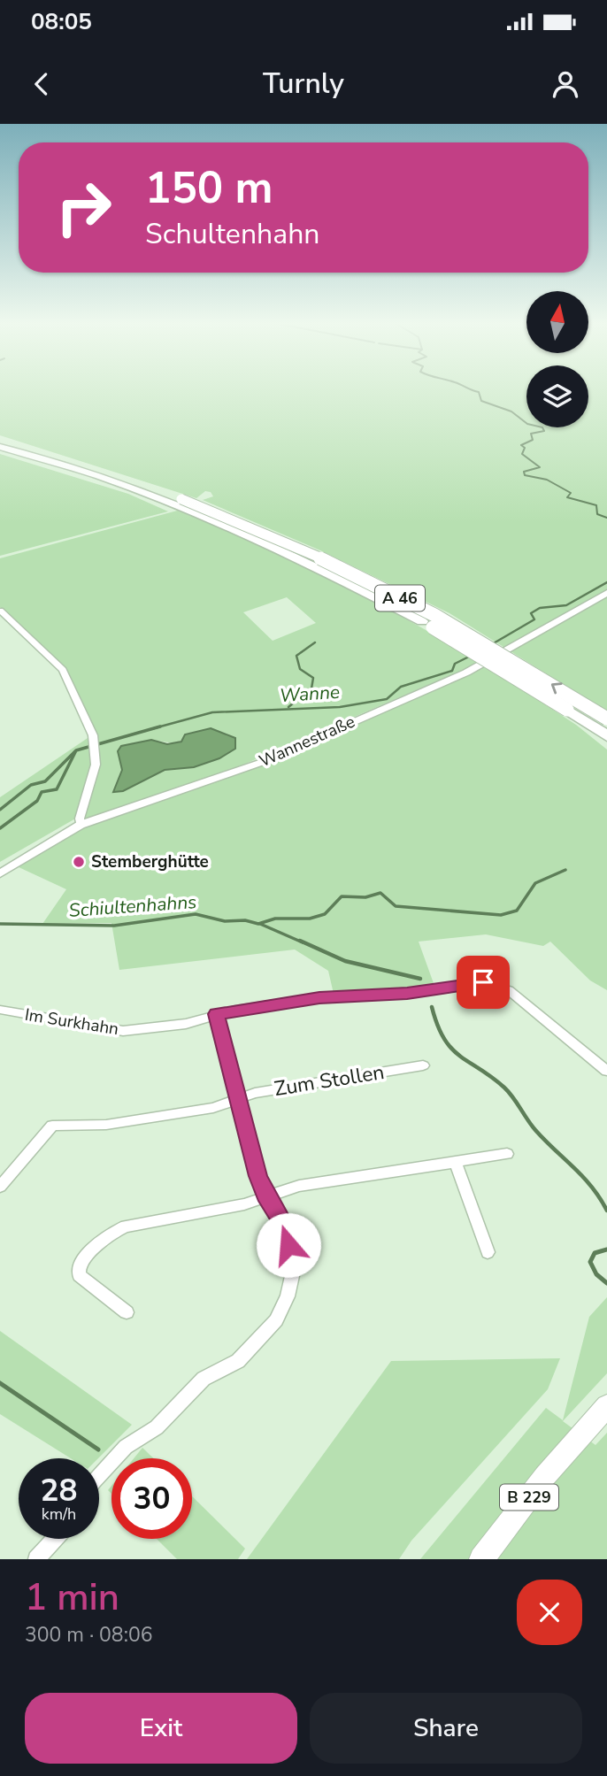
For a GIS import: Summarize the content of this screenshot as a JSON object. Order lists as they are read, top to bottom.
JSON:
{
  "streets": {
    "highway": ["A 46"],
    "main road": ["B 229"],
    "street": ["Wannestraße", "Im Surkhahn", "Zum Stollen"]
  },
  "water": ["Wanne", "Schiultenhahns"],
  "places": ["Stemberghütte"],
  "north": "top",
  "page": {
    "status": "08:05",
    "header": "Turnly",
    "turn": ["150 m", "Schultenhahn"],
    "speed": "28 km/h",
    "limit": "30",
    "heading": ["1 min", "300 m · 08:06"],
    "buttons": ["Exit", "Share"]
  }
}
